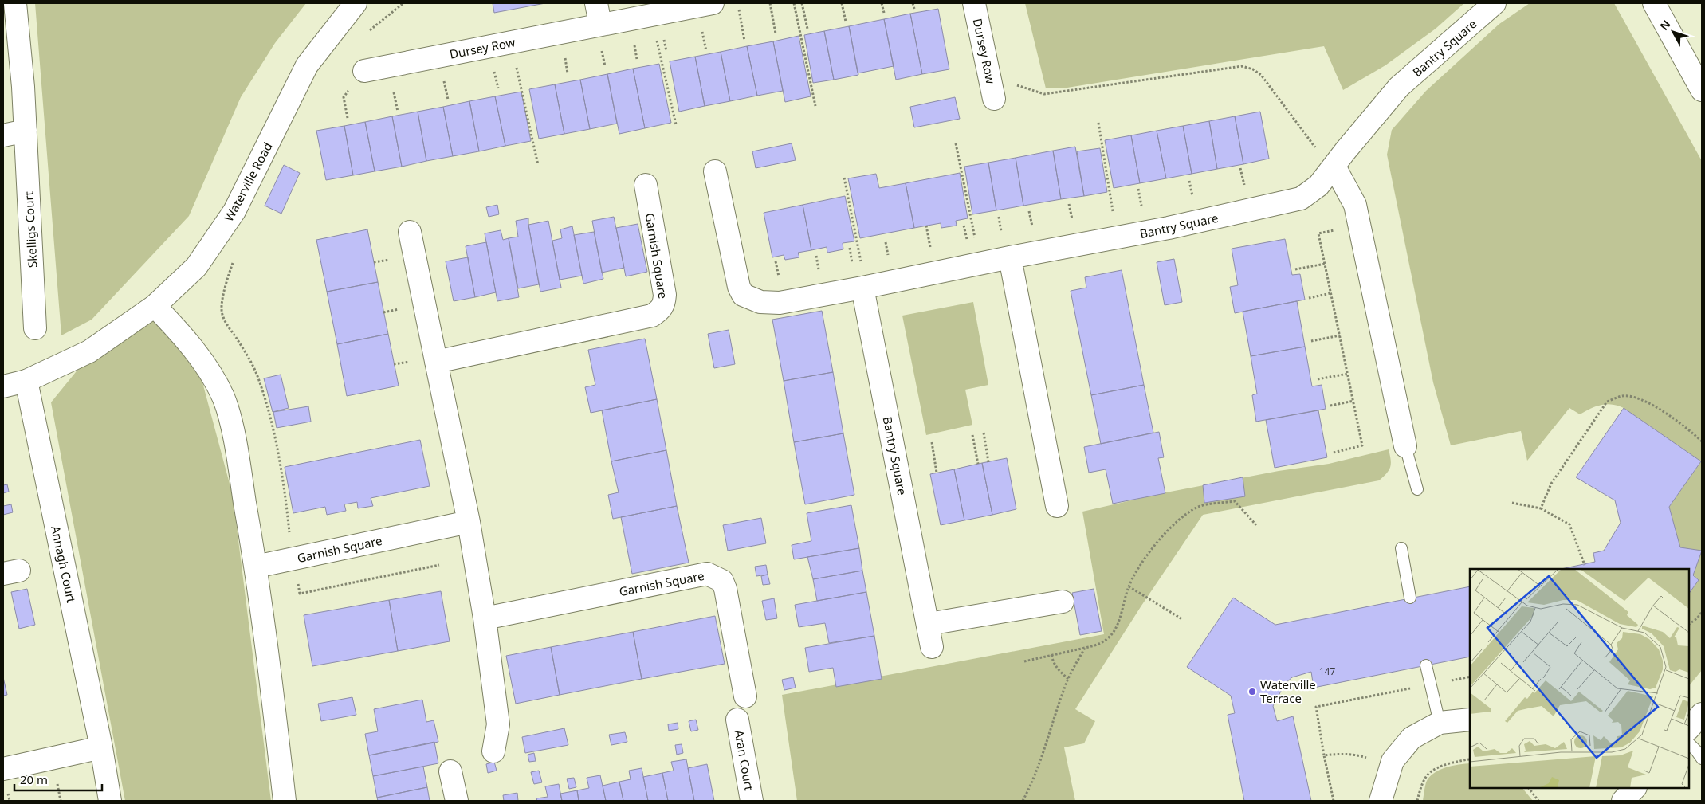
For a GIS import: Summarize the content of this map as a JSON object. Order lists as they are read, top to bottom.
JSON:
{
  "streets": {
    "street": [
      "Dursey Row",
      "Bantry Square",
      "Waterville Road",
      "Skelligs Court",
      "Garnish Square",
      "Annagh Court",
      "Aran Court"
    ]
  },
  "crossings": [
    ["Waterville Road", "Annagh Court"]
  ],
  "places": ["Waterville Terrace"],
  "house_numbers": ["147"],
  "scale_bar": "20 m",
  "north": "top left"
}
